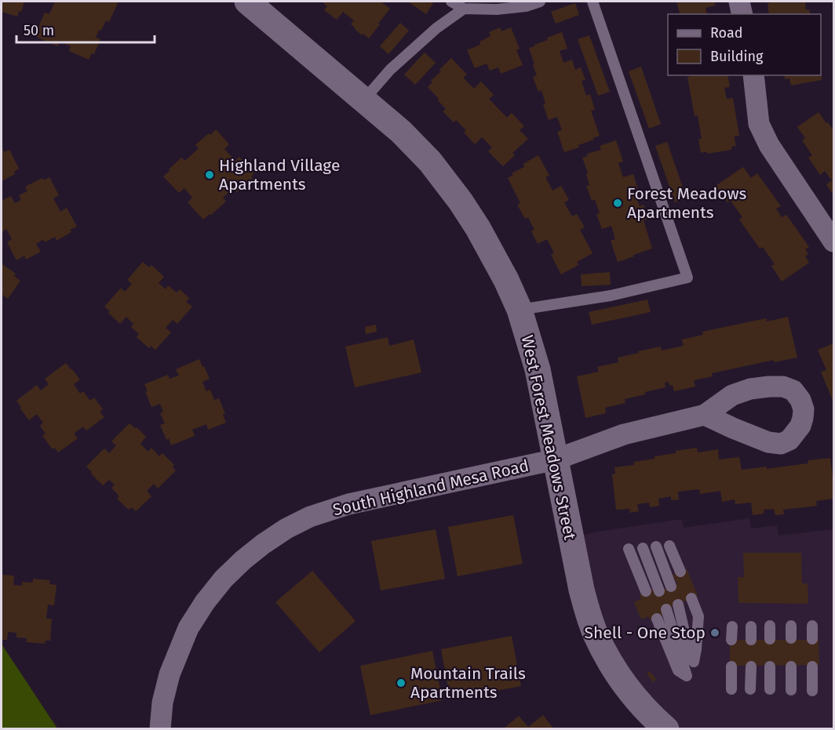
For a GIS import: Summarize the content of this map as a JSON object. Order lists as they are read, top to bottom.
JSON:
{
  "streets": {
    "street": ["West Forest Meadows Street", "South Highland Mesa Road"]
  },
  "crossings": [
    ["West Forest Meadows Street", "South Highland Mesa Road"]
  ],
  "places": [
    "Highland Village Apartments",
    "Forest Meadows Apartments",
    "Shell - One Stop",
    "Mountain Trails Apartments"
  ],
  "legend": ["Road", "Building"],
  "scale_bar": "50 m"
}
